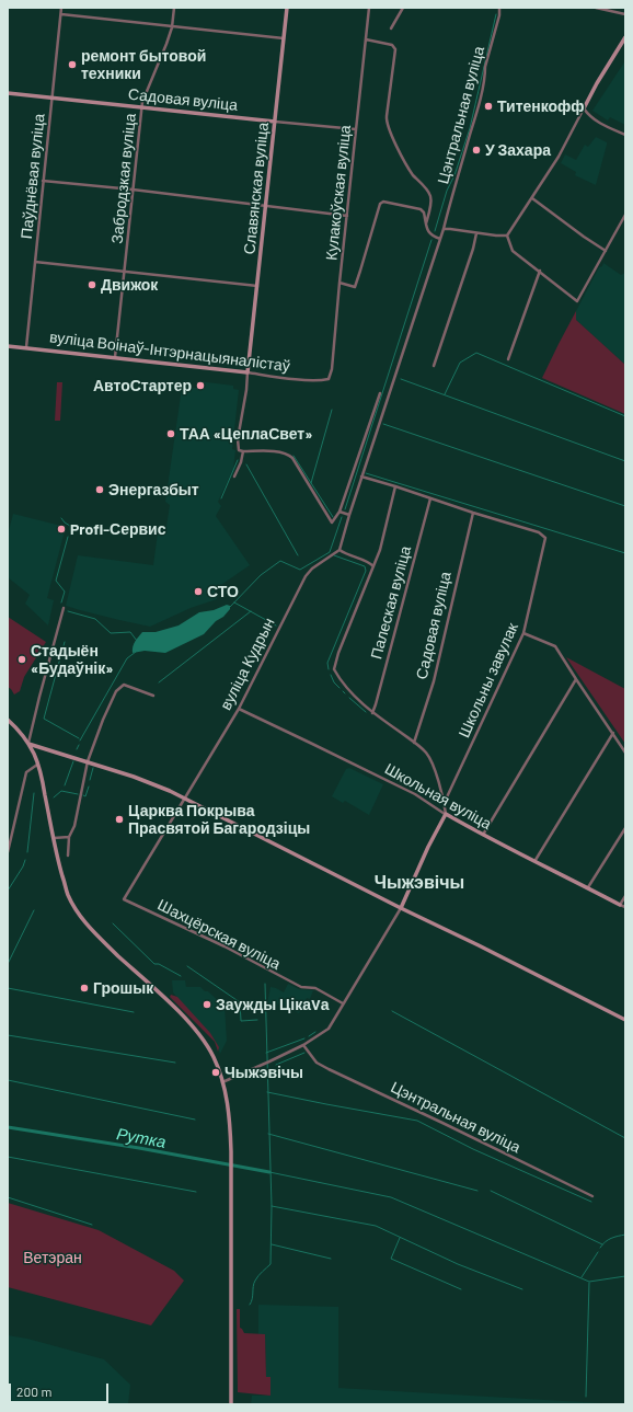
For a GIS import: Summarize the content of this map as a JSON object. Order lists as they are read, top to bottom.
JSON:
{
  "streets": {
    "street": [
      "Садовая вуліца",
      "Цэнтральная вуліца",
      "Паўднёвая вуліца",
      "Забродзкая вуліца",
      "Славянская вуліца",
      "Кулакоўская вуліца",
      "вуліца Воінаў-Інтэрнацыяналістаў",
      "Палеская вуліца",
      "вуліца Кудрын",
      "Школьны завулак",
      "Школьная вуліца",
      "Шахцёрская вуліца"
    ]
  },
  "crossings": [
    ["Садовая вуліца", "Паўднёвая вуліца"],
    ["Садовая вуліца", "Забродзкая вуліца"],
    ["Садовая вуліца", "Славянская вуліца"],
    ["Садовая вуліца", "Кулакоўская вуліца"],
    ["Садовая вуліца", "Школьны завулак"],
    ["Цэнтральная вуліца", "вуліца Кудрын"],
    ["Паўднёвая вуліца", "вуліца Воінаў-Інтэрнацыяналістаў"],
    ["Забродзкая вуліца", "вуліца Воінаў-Інтэрнацыяналістаў"],
    ["Славянская вуліца", "вуліца Воінаў-Інтэрнацыяналістаў"],
    ["Кулакоўская вуліца", "вуліца Воінаў-Інтэрнацыяналістаў"],
    ["вуліца Кудрын", "Школьная вуліца"],
    ["вуліца Кудрын", "Шахцёрская вуліца"]
  ],
  "districts": ["Чыжэвічы"],
  "water": ["Рутка"],
  "parks": ["Ветэран"],
  "places": [
    "ремонт бытовой техники",
    "Титенкофф",
    "У Захара",
    "Движок",
    "АвтоСтартер",
    "ТАА «ЦеплаСвет»",
    "Энергазбыт",
    "Profi-Сервис",
    "СТО",
    "Стадыён «Будаўнік»",
    "Царква Покрыва Прасвятой Багародзіцы",
    "Грошык",
    "Заужды ЦікаVа",
    "Чыжэвічы"
  ],
  "scale_bar": "200 m"
}
